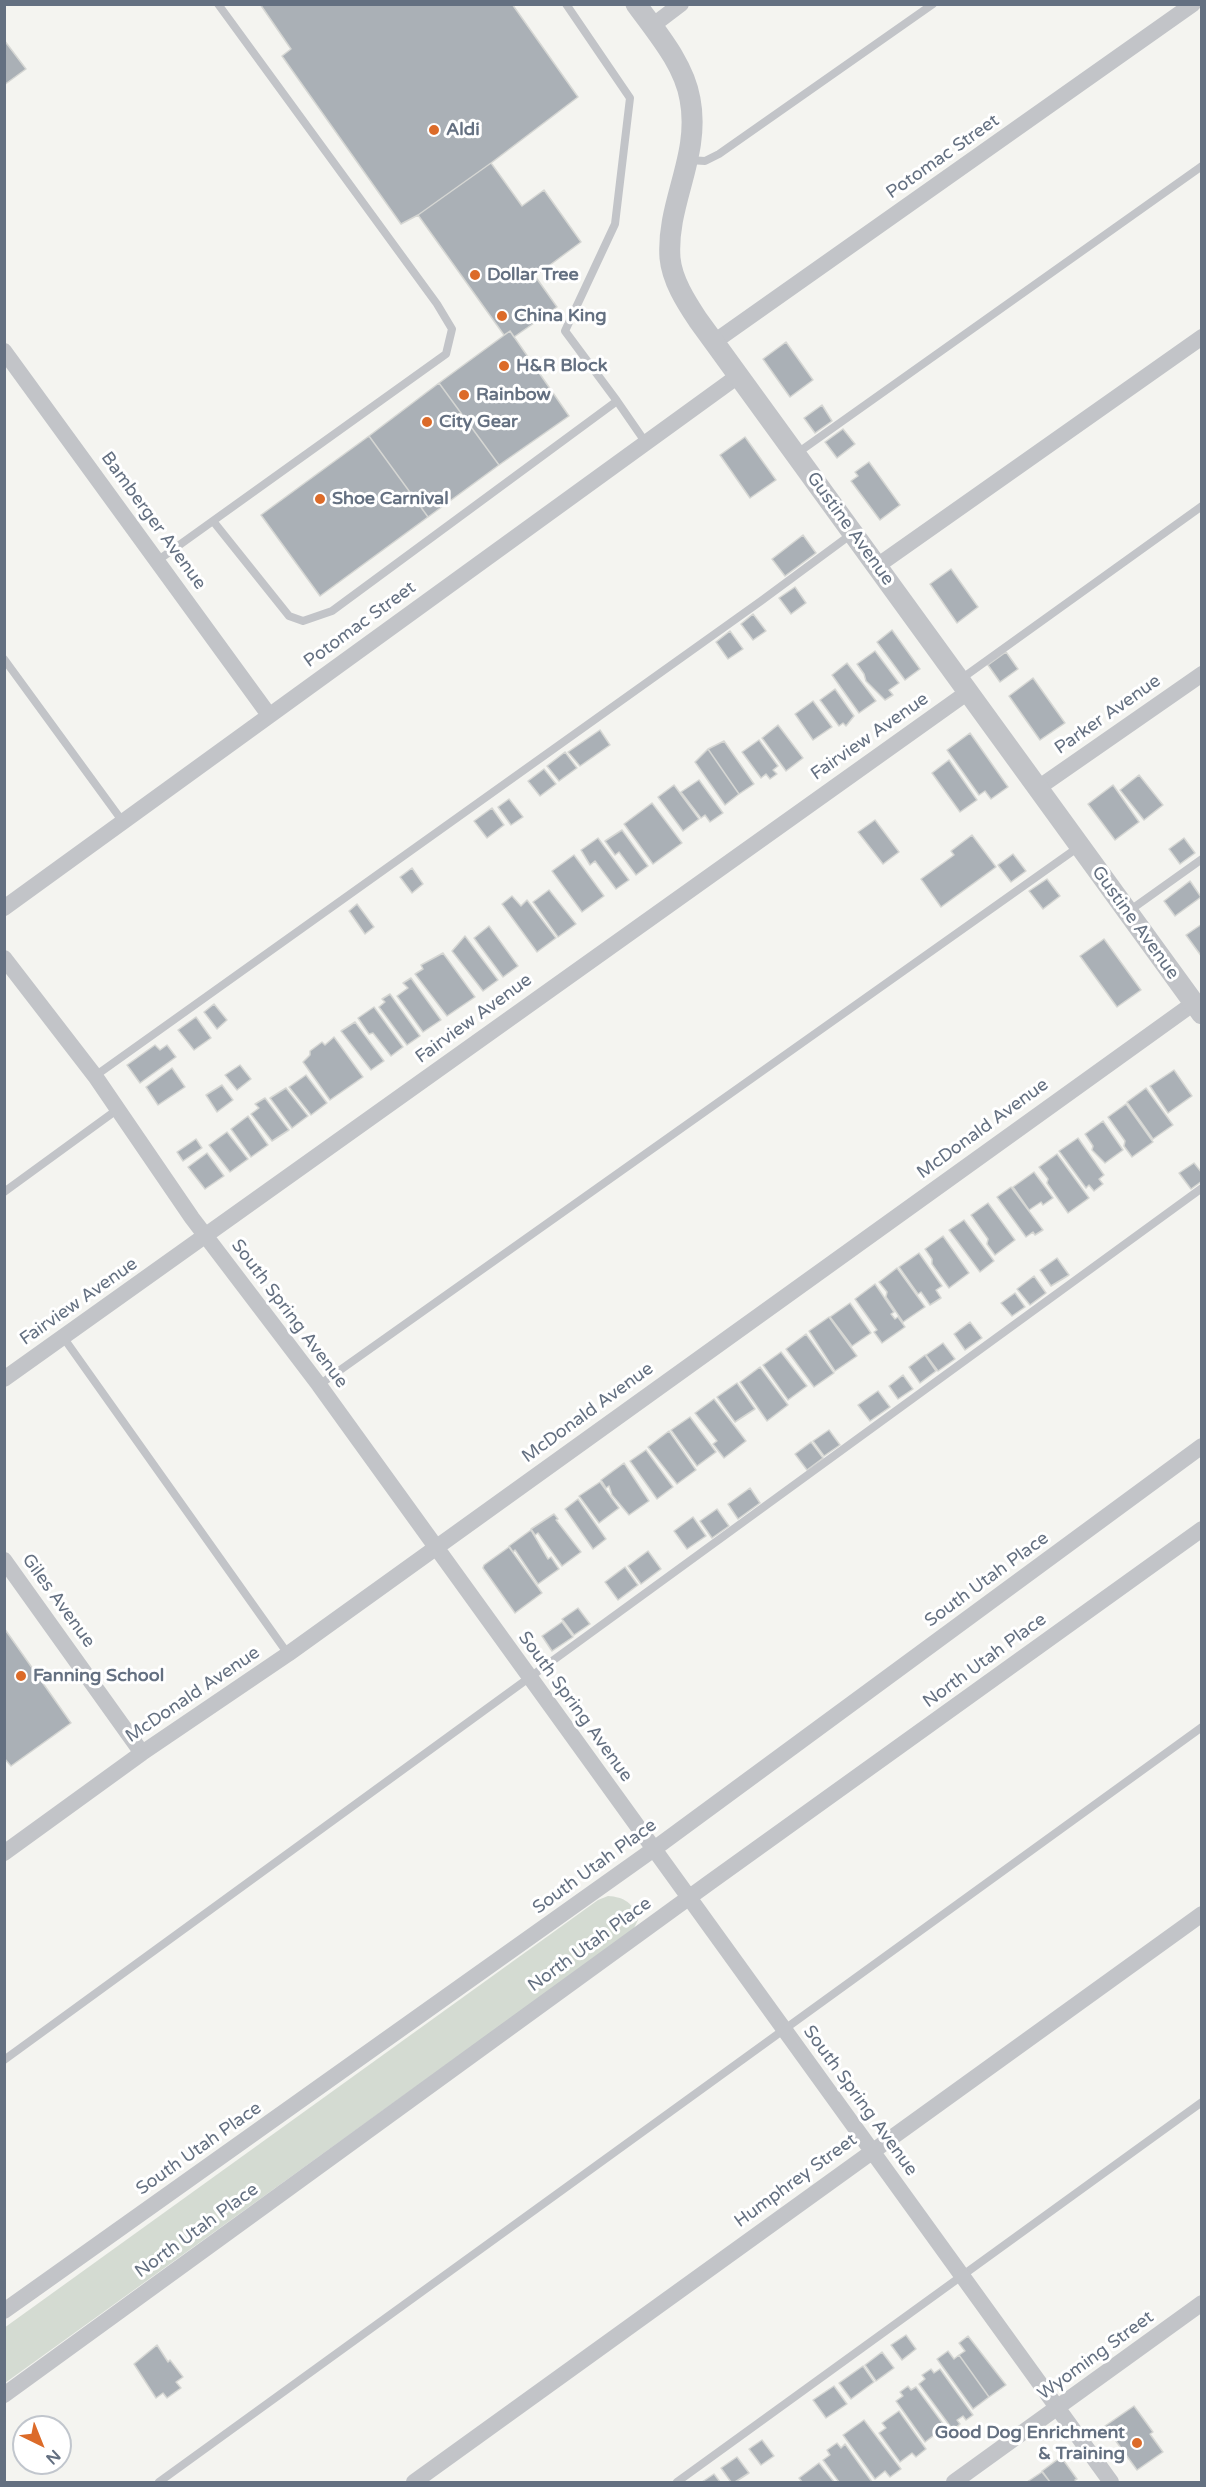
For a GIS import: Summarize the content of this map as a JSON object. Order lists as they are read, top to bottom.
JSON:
{
  "streets": {
    "street": [
      "Potomac Street",
      "Bamberger Avenue",
      "Gustine Avenue",
      "Parker Avenue",
      "Fairview Avenue",
      "McDonald Avenue",
      "South Spring Avenue",
      "South Utah Place",
      "Giles Avenue",
      "North Utah Place",
      "Humphrey Street",
      "Wyoming Street"
    ]
  },
  "crossings": [
    ["Potomac Street", "Bamberger Avenue"],
    ["Potomac Street", "Gustine Avenue"],
    ["Gustine Avenue", "Parker Avenue"],
    ["Gustine Avenue", "Fairview Avenue"],
    ["Gustine Avenue", "McDonald Avenue"],
    ["Fairview Avenue", "South Spring Avenue"],
    ["McDonald Avenue", "South Spring Avenue"],
    ["McDonald Avenue", "Giles Avenue"],
    ["South Spring Avenue", "South Utah Place"],
    ["South Spring Avenue", "North Utah Place"],
    ["South Spring Avenue", "Humphrey Street"],
    ["South Spring Avenue", "Wyoming Street"]
  ],
  "places": [
    "Aldi",
    "Dollar Tree",
    "China King",
    "H&R Block",
    "Rainbow",
    "City Gear",
    "Shoe Carnival",
    "Fanning School",
    "Good Dog Enrichment & Training"
  ],
  "north": "bottom right"
}
